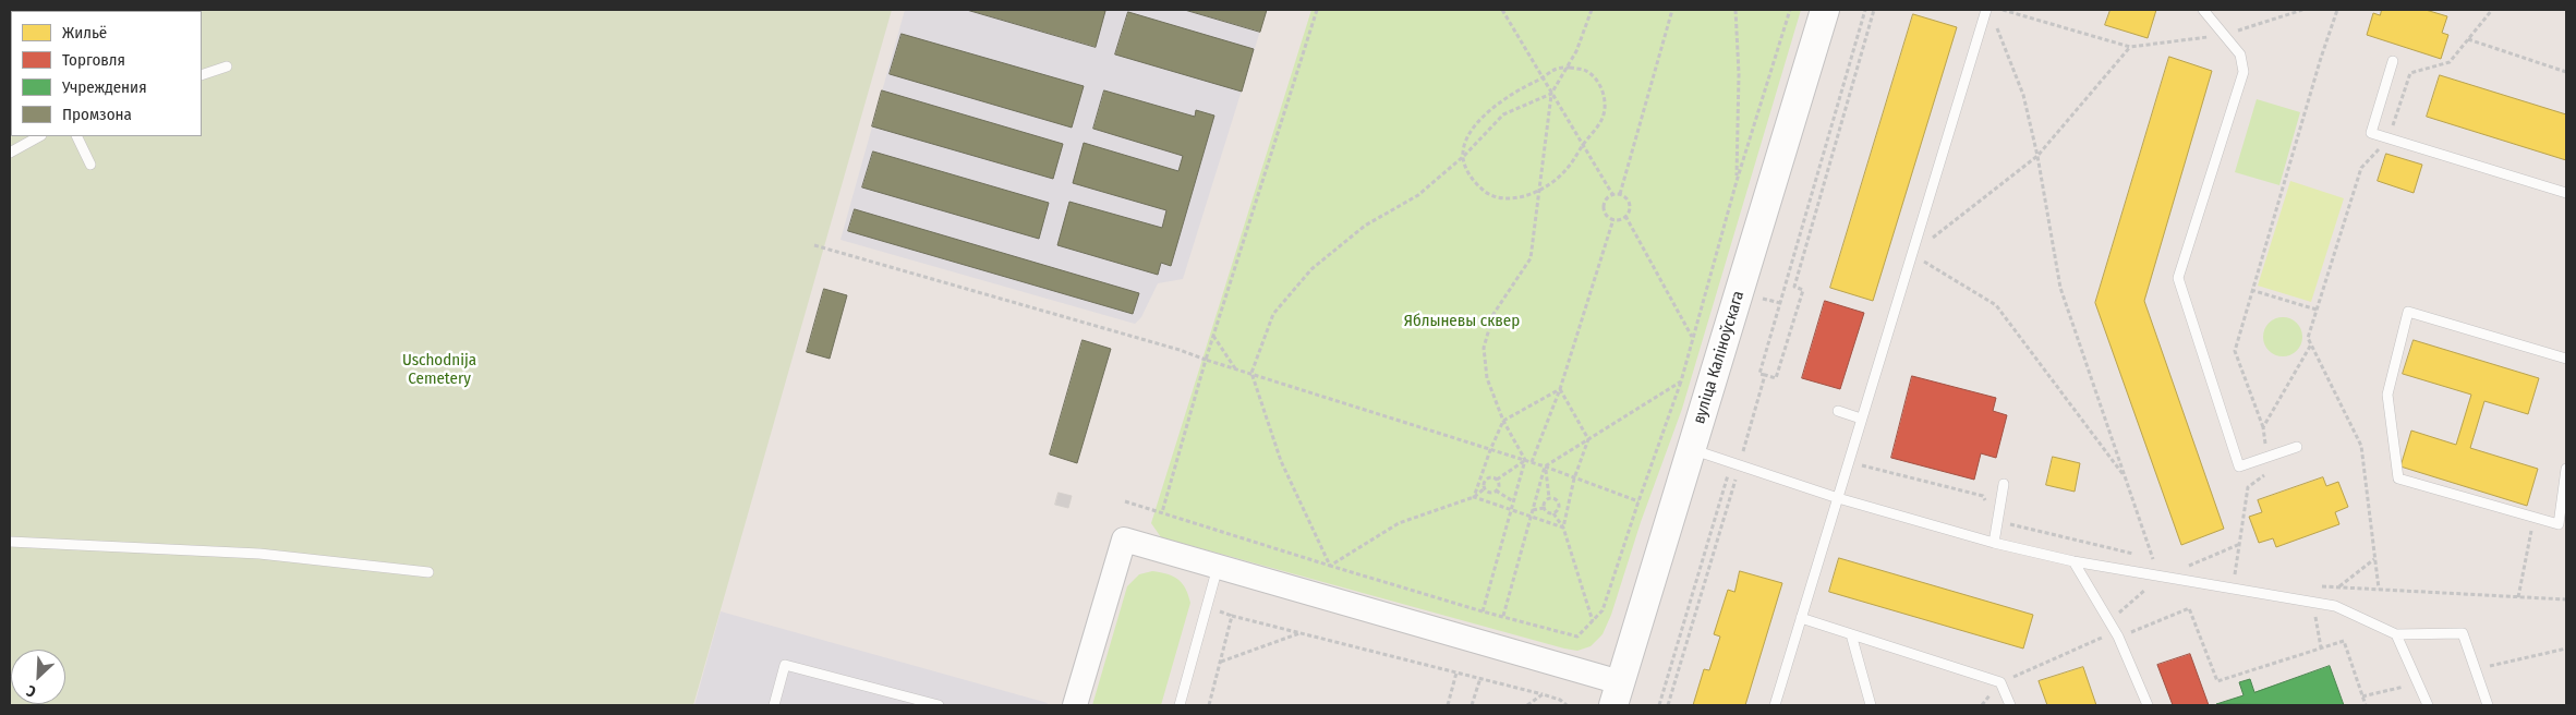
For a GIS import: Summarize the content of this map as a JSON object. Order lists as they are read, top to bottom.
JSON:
{
  "streets": {
    "main road": ["вуліца Каліноўскага"]
  },
  "parks": ["Яблыневы сквер", "Uschodnija Cemetery"],
  "legend": [
    "Жильё",
    "Торговля",
    "Учреждения",
    "Промзона"
  ],
  "north": "bottom left"
}
